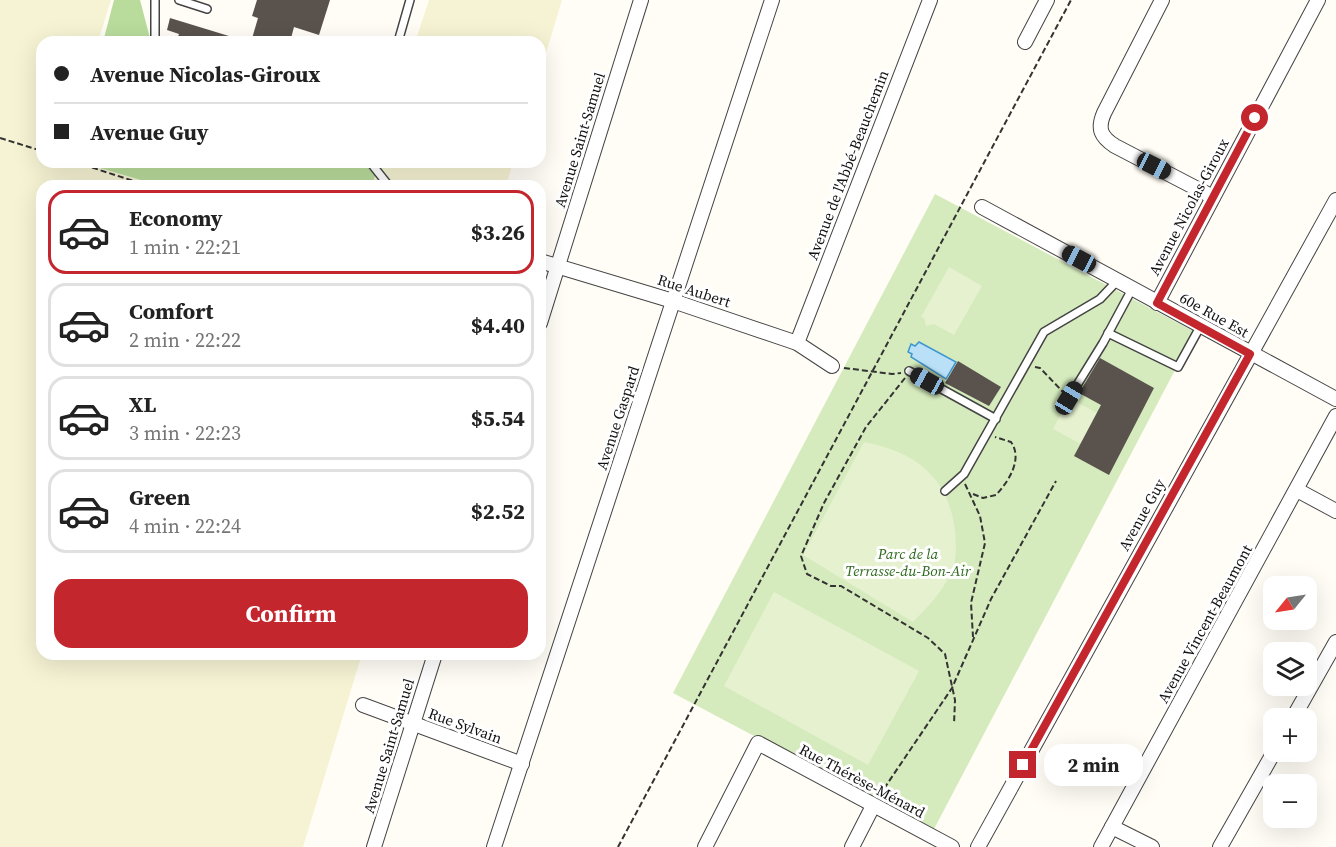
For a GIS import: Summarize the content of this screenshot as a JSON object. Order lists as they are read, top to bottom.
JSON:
{
  "streets": {
    "street": [
      "Avenue Saint-Samuel",
      "Avenue de l'Abbé-Beauchemin",
      "Avenue Nicolas-Giroux",
      "Rue Aubert",
      "60e Rue Est",
      "Avenue Gaspard",
      "Avenue Guy",
      "Avenue Vincent-Beaumont",
      "Rue Sylvain",
      "Rue Thérèse-Ménard"
    ]
  },
  "crossings": [
    ["Avenue Saint-Samuel", "Rue Aubert"],
    ["Avenue Saint-Samuel", "Rue Sylvain"],
    ["Avenue de l'Abbé-Beauchemin", "Rue Aubert"],
    ["Avenue Nicolas-Giroux", "60e Rue Est"],
    ["Rue Aubert", "Avenue Gaspard"],
    ["60e Rue Est", "Avenue Guy"],
    ["Avenue Gaspard", "Rue Sylvain"]
  ],
  "parks": ["Parc de la Terrasse-du-Bon-Air"],
  "north": "bottom left",
  "page": {
    "banner": ["Avenue Nicolas-Giroux", "Avenue Guy"],
    "list": [
      {
        "name": "Economy",
        "note": "1 min · 22:21",
        "value": "$3.26"
      },
      {
        "name": "Comfort",
        "note": "2 min · 22:22",
        "value": "$4.40"
      },
      {
        "name": "XL",
        "note": "3 min · 22:23",
        "value": "$5.54"
      },
      {
        "name": "Green",
        "note": "4 min · 22:24",
        "value": "$2.52"
      }
    ],
    "buttons": "Confirm",
    "map_buttons": ["+", "−"],
    "bubble": "2 min"
  }
}
